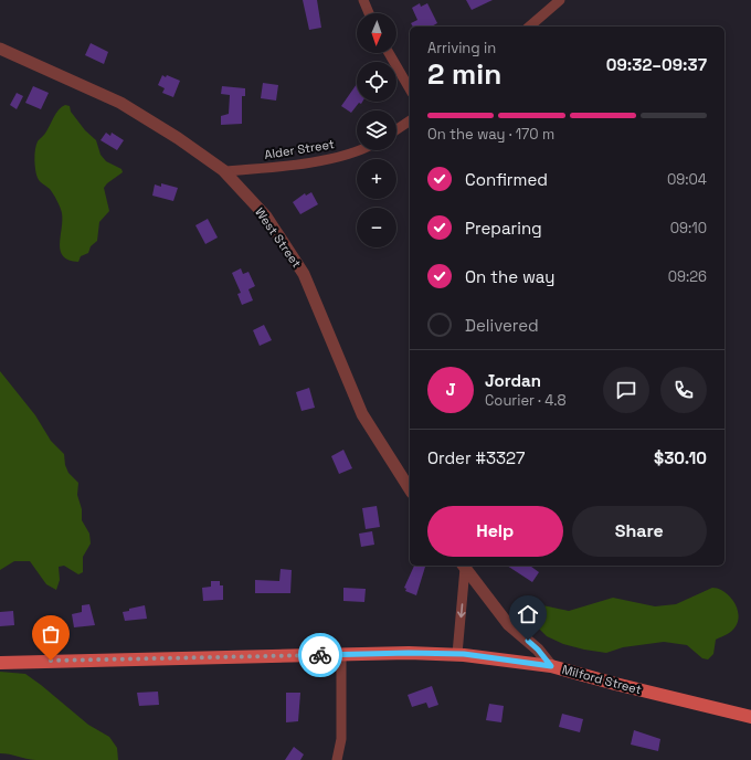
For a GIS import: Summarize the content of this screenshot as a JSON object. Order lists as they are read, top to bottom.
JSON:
{
  "streets": {
    "main road": ["Milford Street"],
    "street": ["Alder Street", "West Street"]
  },
  "crossings": [
    ["Alder Street", "West Street"]
  ],
  "north": "bottom",
  "page": {
    "map_buttons": ["+", "−"],
    "heading": ["2 min", "Arriving in", "09:32–09:37"],
    "panel": [
      "Jordan",
      "Courier · 4.8",
      "Order #3327",
      "$30.10"
    ],
    "bar": "On the way · 170 m",
    "list": [
      ["Confirmed", "09:04"],
      ["Preparing", "09:10"],
      ["On the way", "09:26"],
      "Delivered"
    ],
    "round": "J",
    "buttons": ["Help", "Share"]
  }
}
